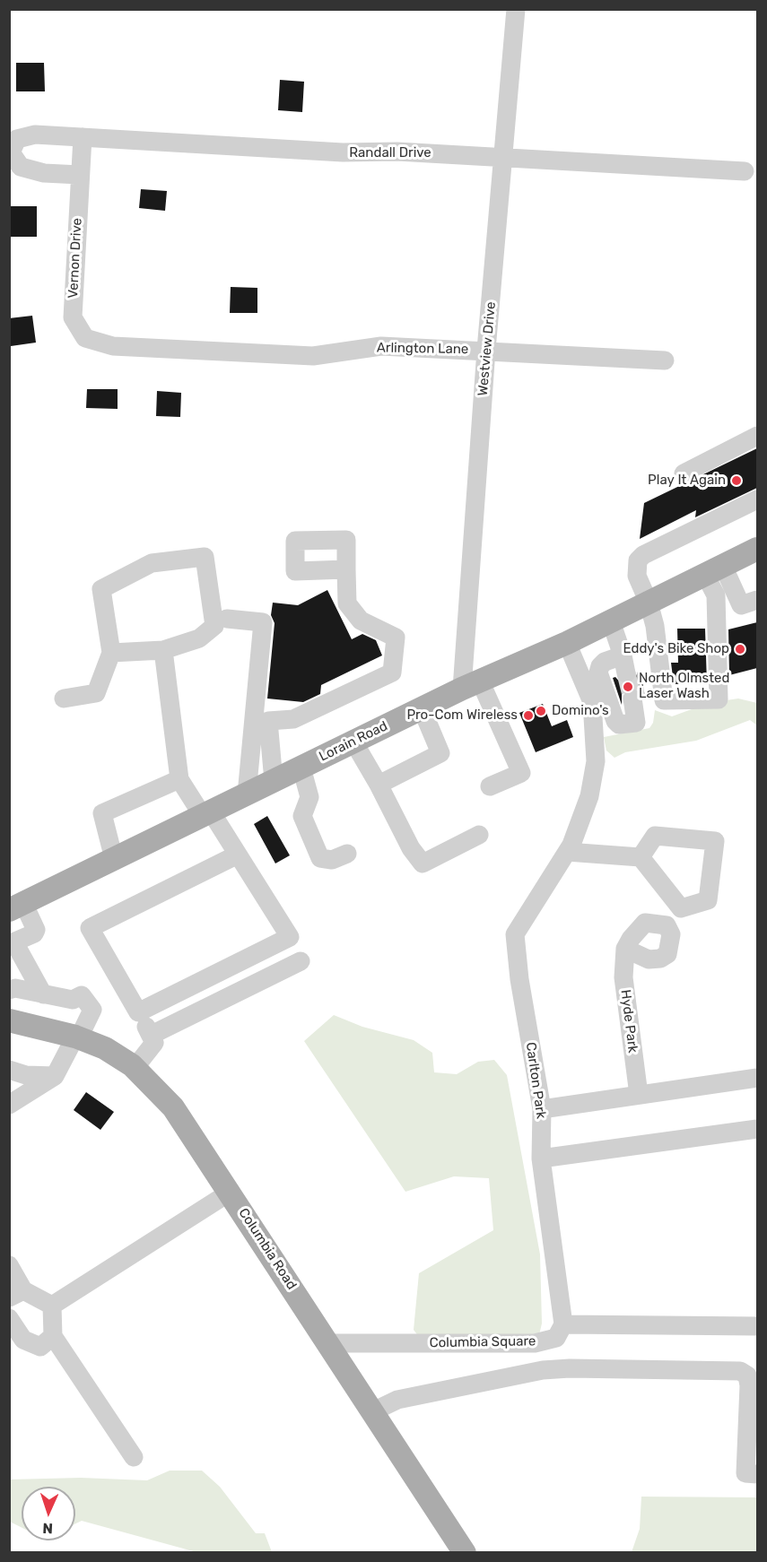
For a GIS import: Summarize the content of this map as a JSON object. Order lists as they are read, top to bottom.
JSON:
{
  "streets": {
    "main road": ["Lorain Road", "Columbia Road"],
    "street": [
      "Randall Drive",
      "Vernon Drive",
      "Arlington Lane",
      "Westview Drive",
      "Hyde Park",
      "Carlton Park",
      "Columbia Square"
    ]
  },
  "crossings": [
    ["Randall Drive", "Vernon Drive"],
    ["Randall Drive", "Westview Drive"],
    ["Vernon Drive", "Arlington Lane"],
    ["Arlington Lane", "Westview Drive"],
    ["Westview Drive", "Lorain Road"],
    ["Lorain Road", "Carlton Park"],
    ["Carlton Park", "Columbia Square"],
    ["Columbia Road", "Columbia Square"]
  ],
  "places": [
    "Play It Again",
    "Eddy's Bike Shop",
    "North Olmsted Laser Wash",
    "Domino's",
    "Pro-Com Wireless"
  ],
  "north": "bottom"
}
